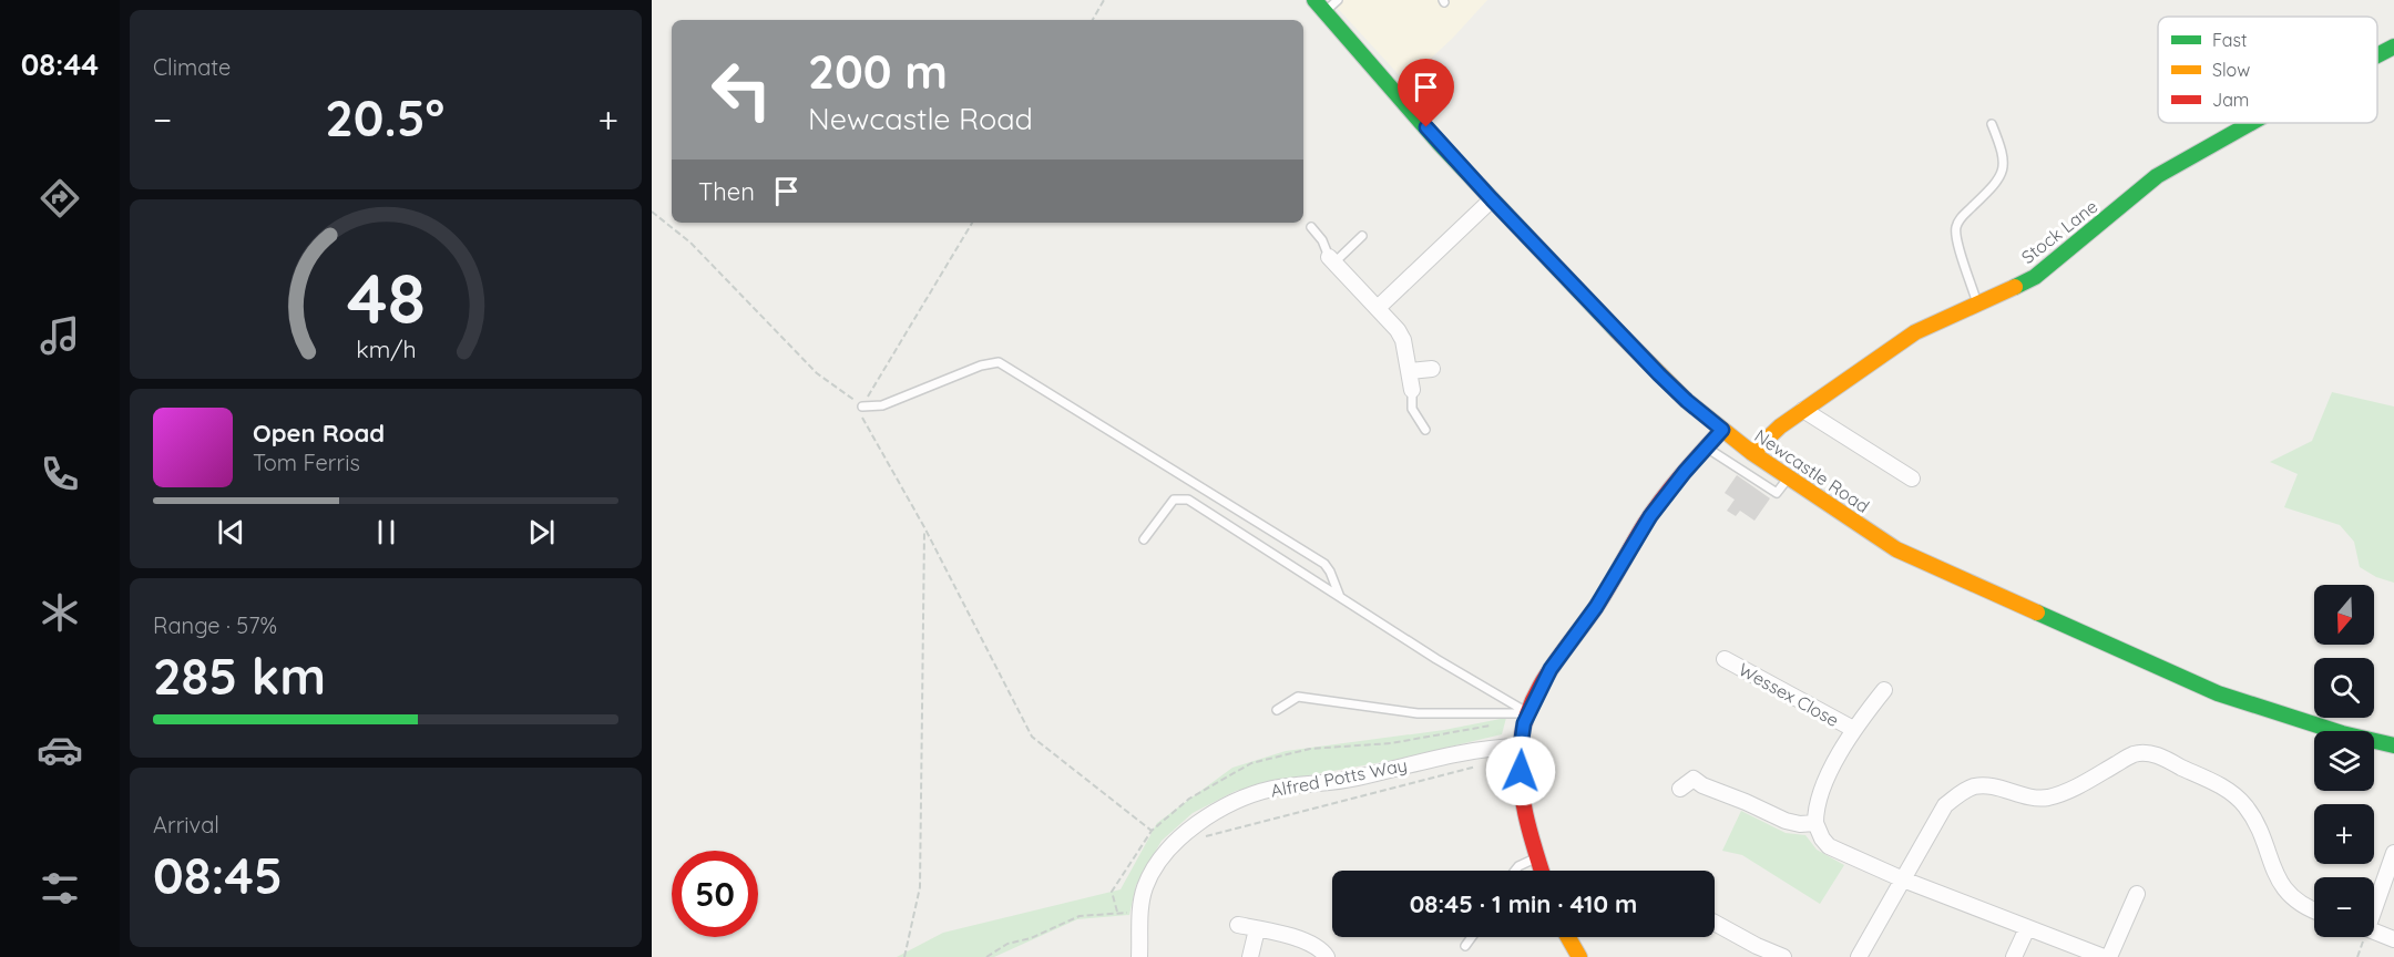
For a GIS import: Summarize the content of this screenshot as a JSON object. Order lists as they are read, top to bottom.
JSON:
{
  "streets": {
    "main road": ["Stock Lane", "Newcastle Road"],
    "street": ["Wessex Close", "Alfred Potts Way"]
  },
  "crossings": [
    ["Stock Lane", "Newcastle Road"]
  ],
  "legend": ["Fast", "Slow", "Jam"],
  "north": "bottom",
  "page": {
    "tabs": "08:44",
    "tile": [
      "Climate",
      ["Range · 57%", "285 km"],
      ["Arrival", "08:45"]
    ],
    "turn": ["200 m", "Newcastle Road"],
    "heat": ["−", "20.5°", "+"],
    "then": "Then",
    "song": ["Open Road", "Tom Ferris"],
    "map_buttons": ["+", "−"],
    "limit": "50",
    "trip": "08:45 · 1 min · 410 m",
    "gauge": ["48", "km/h"]
  }
}
